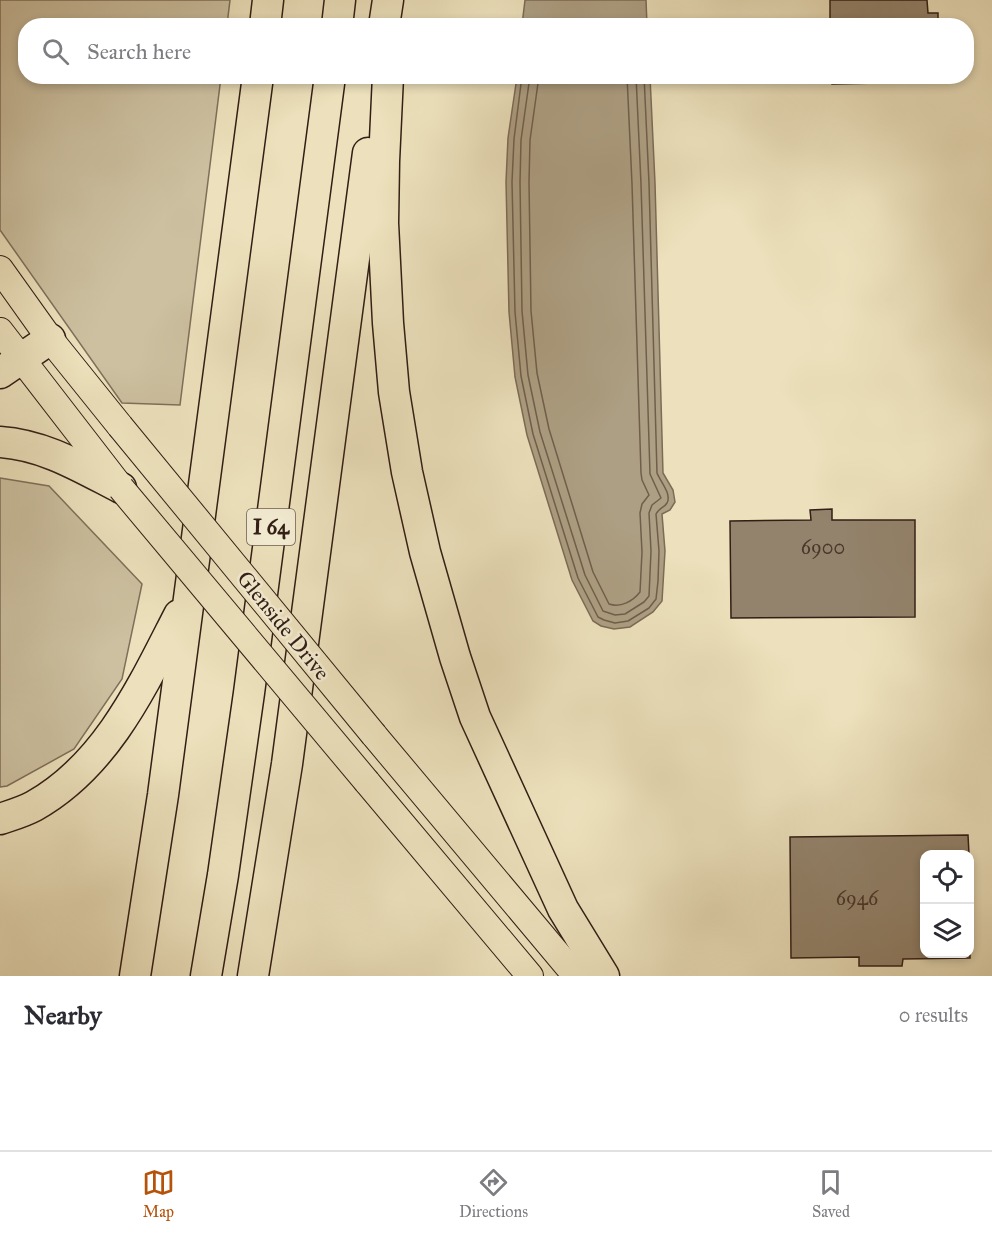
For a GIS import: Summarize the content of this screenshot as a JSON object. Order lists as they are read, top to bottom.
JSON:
{
  "streets": {
    "highway": ["I 64"],
    "main road": ["Glenside Drive"]
  },
  "house_numbers": ["6900", "6946"],
  "page": {
    "search": "Search here",
    "heading": ["Nearby", "0 results"],
    "nav": ["Map", "Directions", "Saved"]
  }
}
